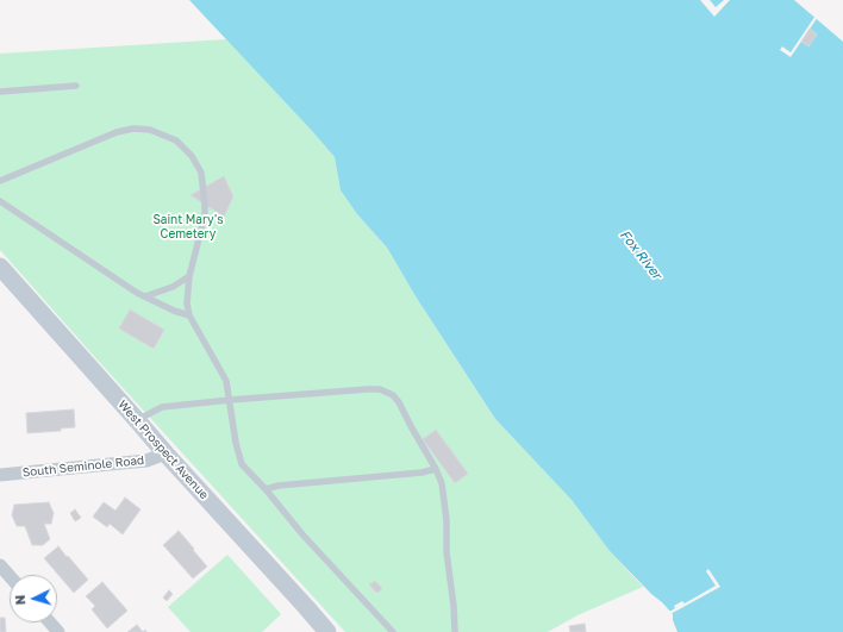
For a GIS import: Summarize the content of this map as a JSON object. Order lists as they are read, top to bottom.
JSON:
{
  "streets": {
    "main road": ["West Prospect Avenue"],
    "street": ["South Seminole Road"]
  },
  "crossings": [
    ["West Prospect Avenue", "South Seminole Road"]
  ],
  "water": ["Fox River"],
  "parks": ["Saint Mary's Cemetery"],
  "north": "left"
}
